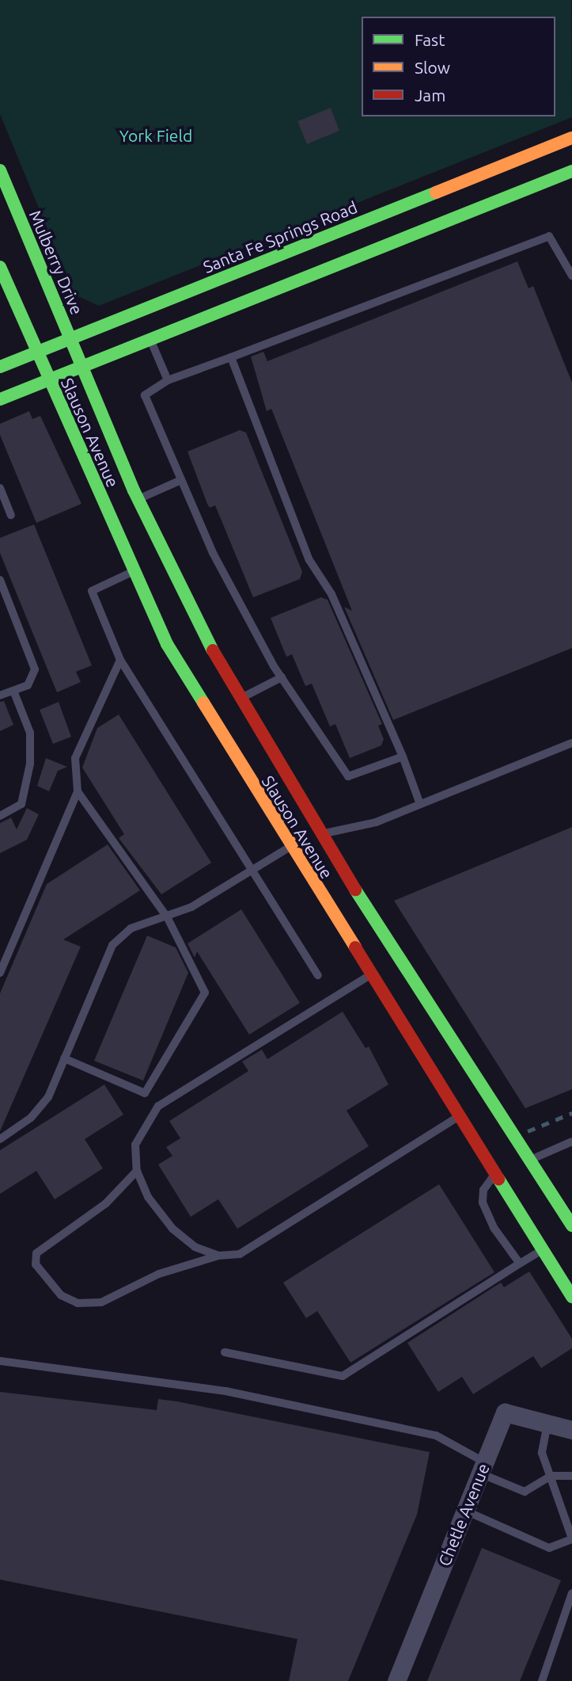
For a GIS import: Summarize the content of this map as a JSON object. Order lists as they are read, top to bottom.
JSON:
{
  "streets": {
    "main road": ["Santa Fe Springs Road", "Mulberry Drive", "Slauson Avenue"],
    "street": ["Chetle Avenue"]
  },
  "crossings": [
    ["Santa Fe Springs Road", "Mulberry Drive"],
    ["Santa Fe Springs Road", "Slauson Avenue"],
    ["Mulberry Drive", "Slauson Avenue"]
  ],
  "parks": ["York Field"],
  "legend": ["Fast", "Slow", "Jam"]
}
